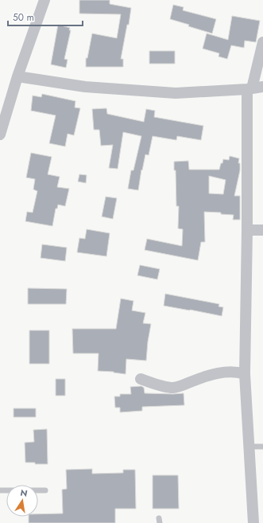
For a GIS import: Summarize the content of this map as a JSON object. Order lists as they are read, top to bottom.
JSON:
{
  "scale_bar": "50 m",
  "north": "top"
}
